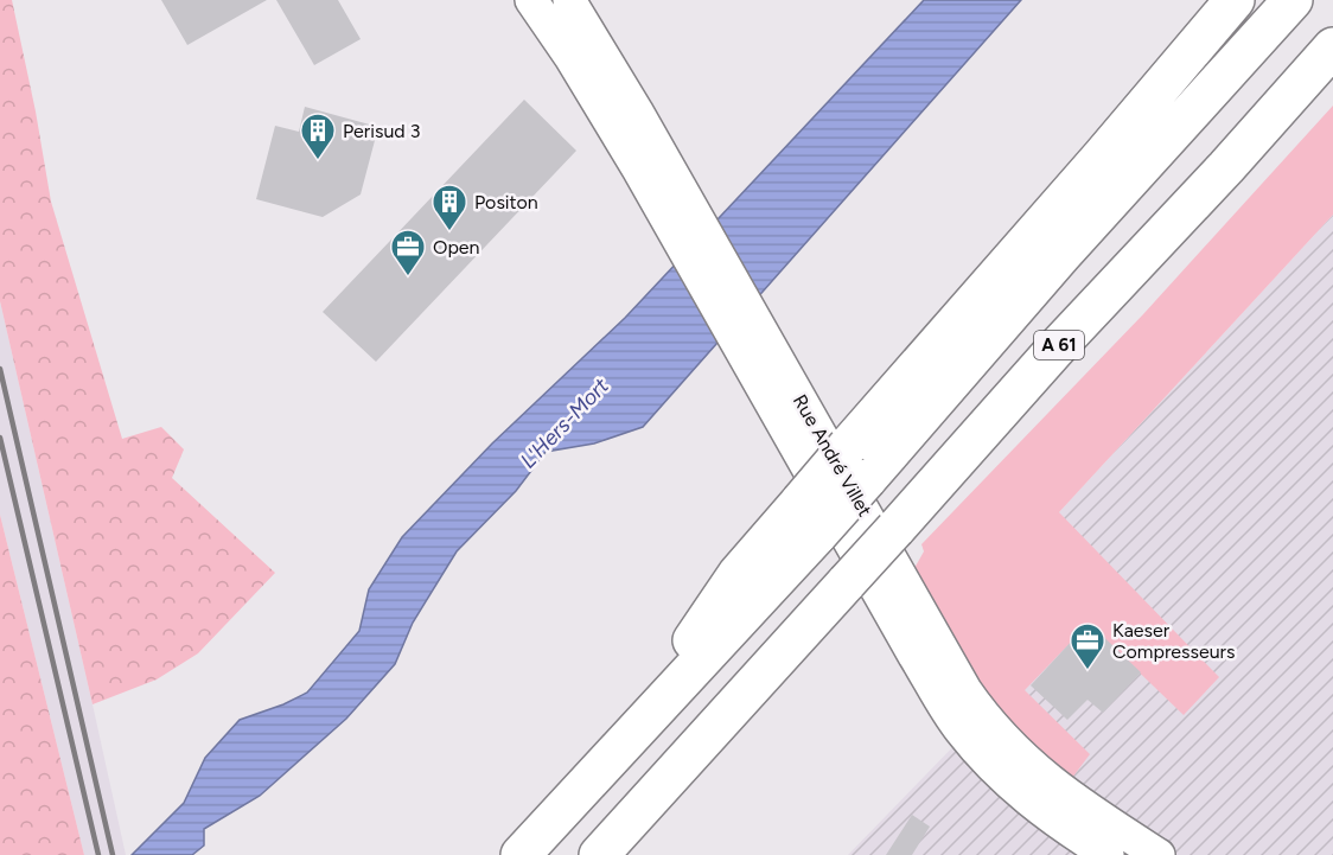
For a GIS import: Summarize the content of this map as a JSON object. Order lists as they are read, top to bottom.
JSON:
{
  "streets": {
    "highway": ["A 61"],
    "main road": ["Rue André Villet"]
  },
  "water": ["L'Hers-Mort"],
  "places": {
    "building": ["Perisud 3", "Positon"],
    "office": ["Open", "Kaeser Compresseurs"]
  }
}
